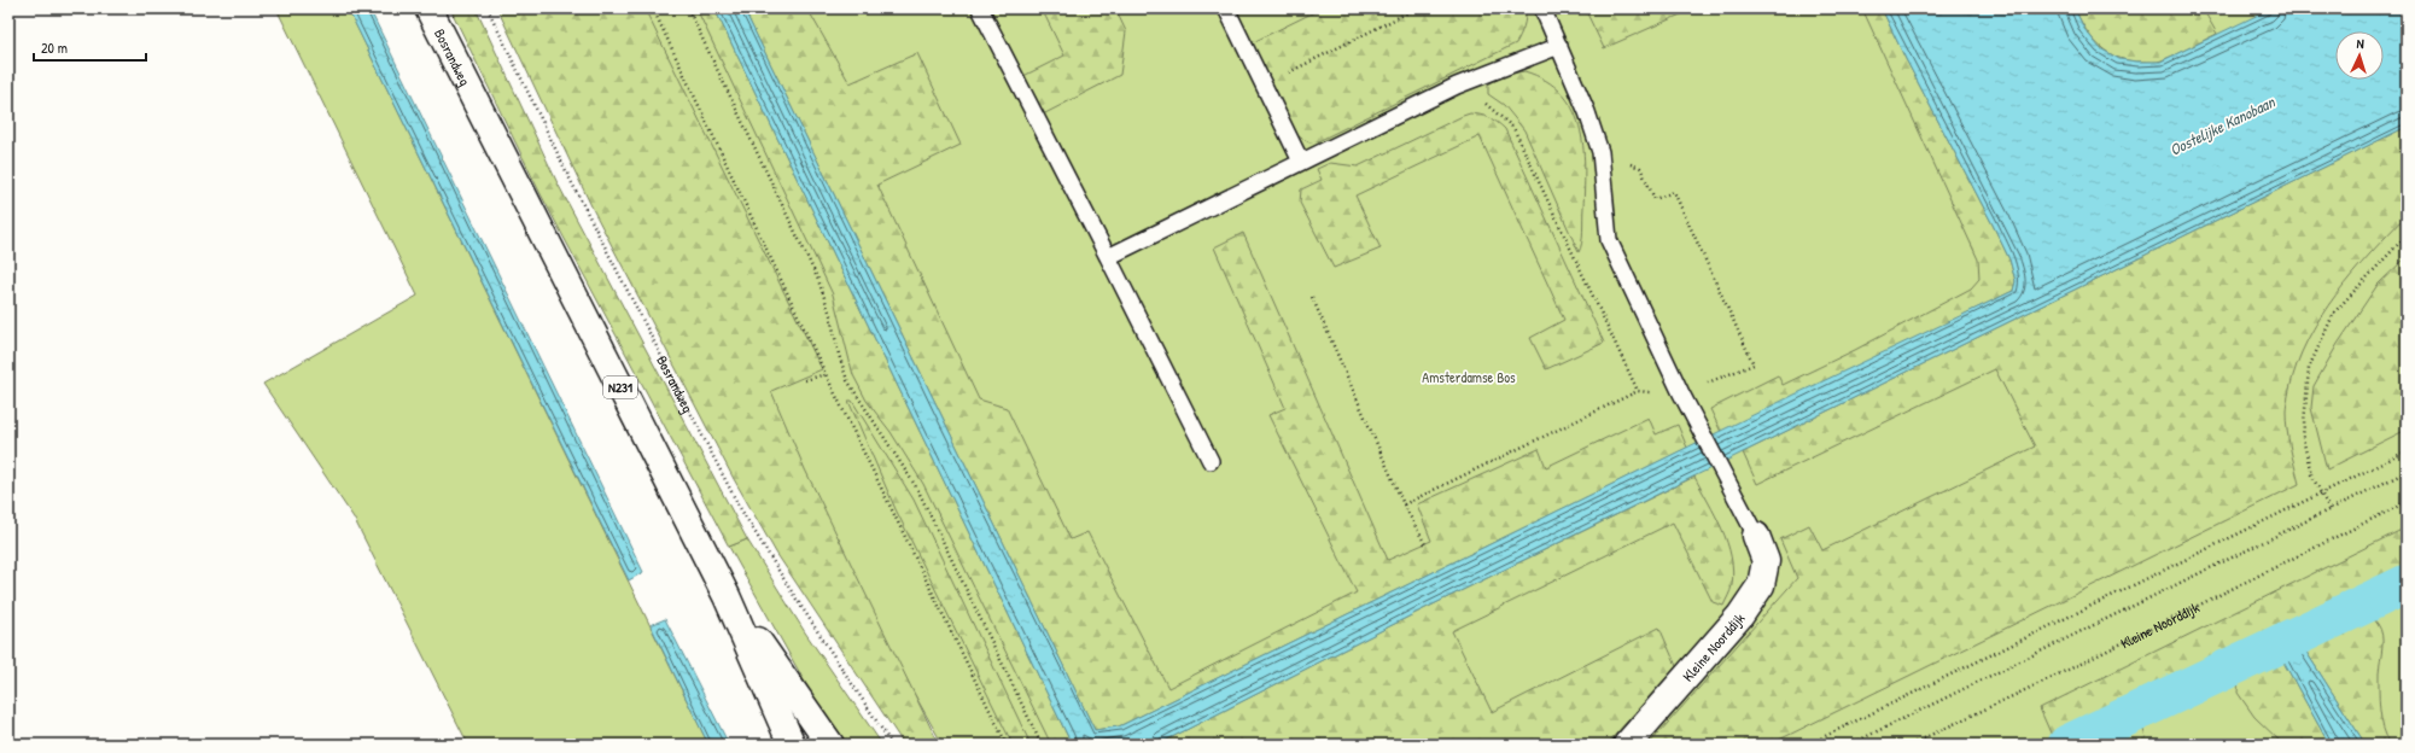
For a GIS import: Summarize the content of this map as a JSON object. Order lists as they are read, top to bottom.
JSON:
{
  "streets": {
    "main road": ["Bosrandweg", "N231", "Kleine Noorddijk"]
  },
  "water": ["Oostelijke Kanobaan"],
  "parks": ["Amsterdamse Bos"],
  "scale_bar": "20 m",
  "north": "top"
}
